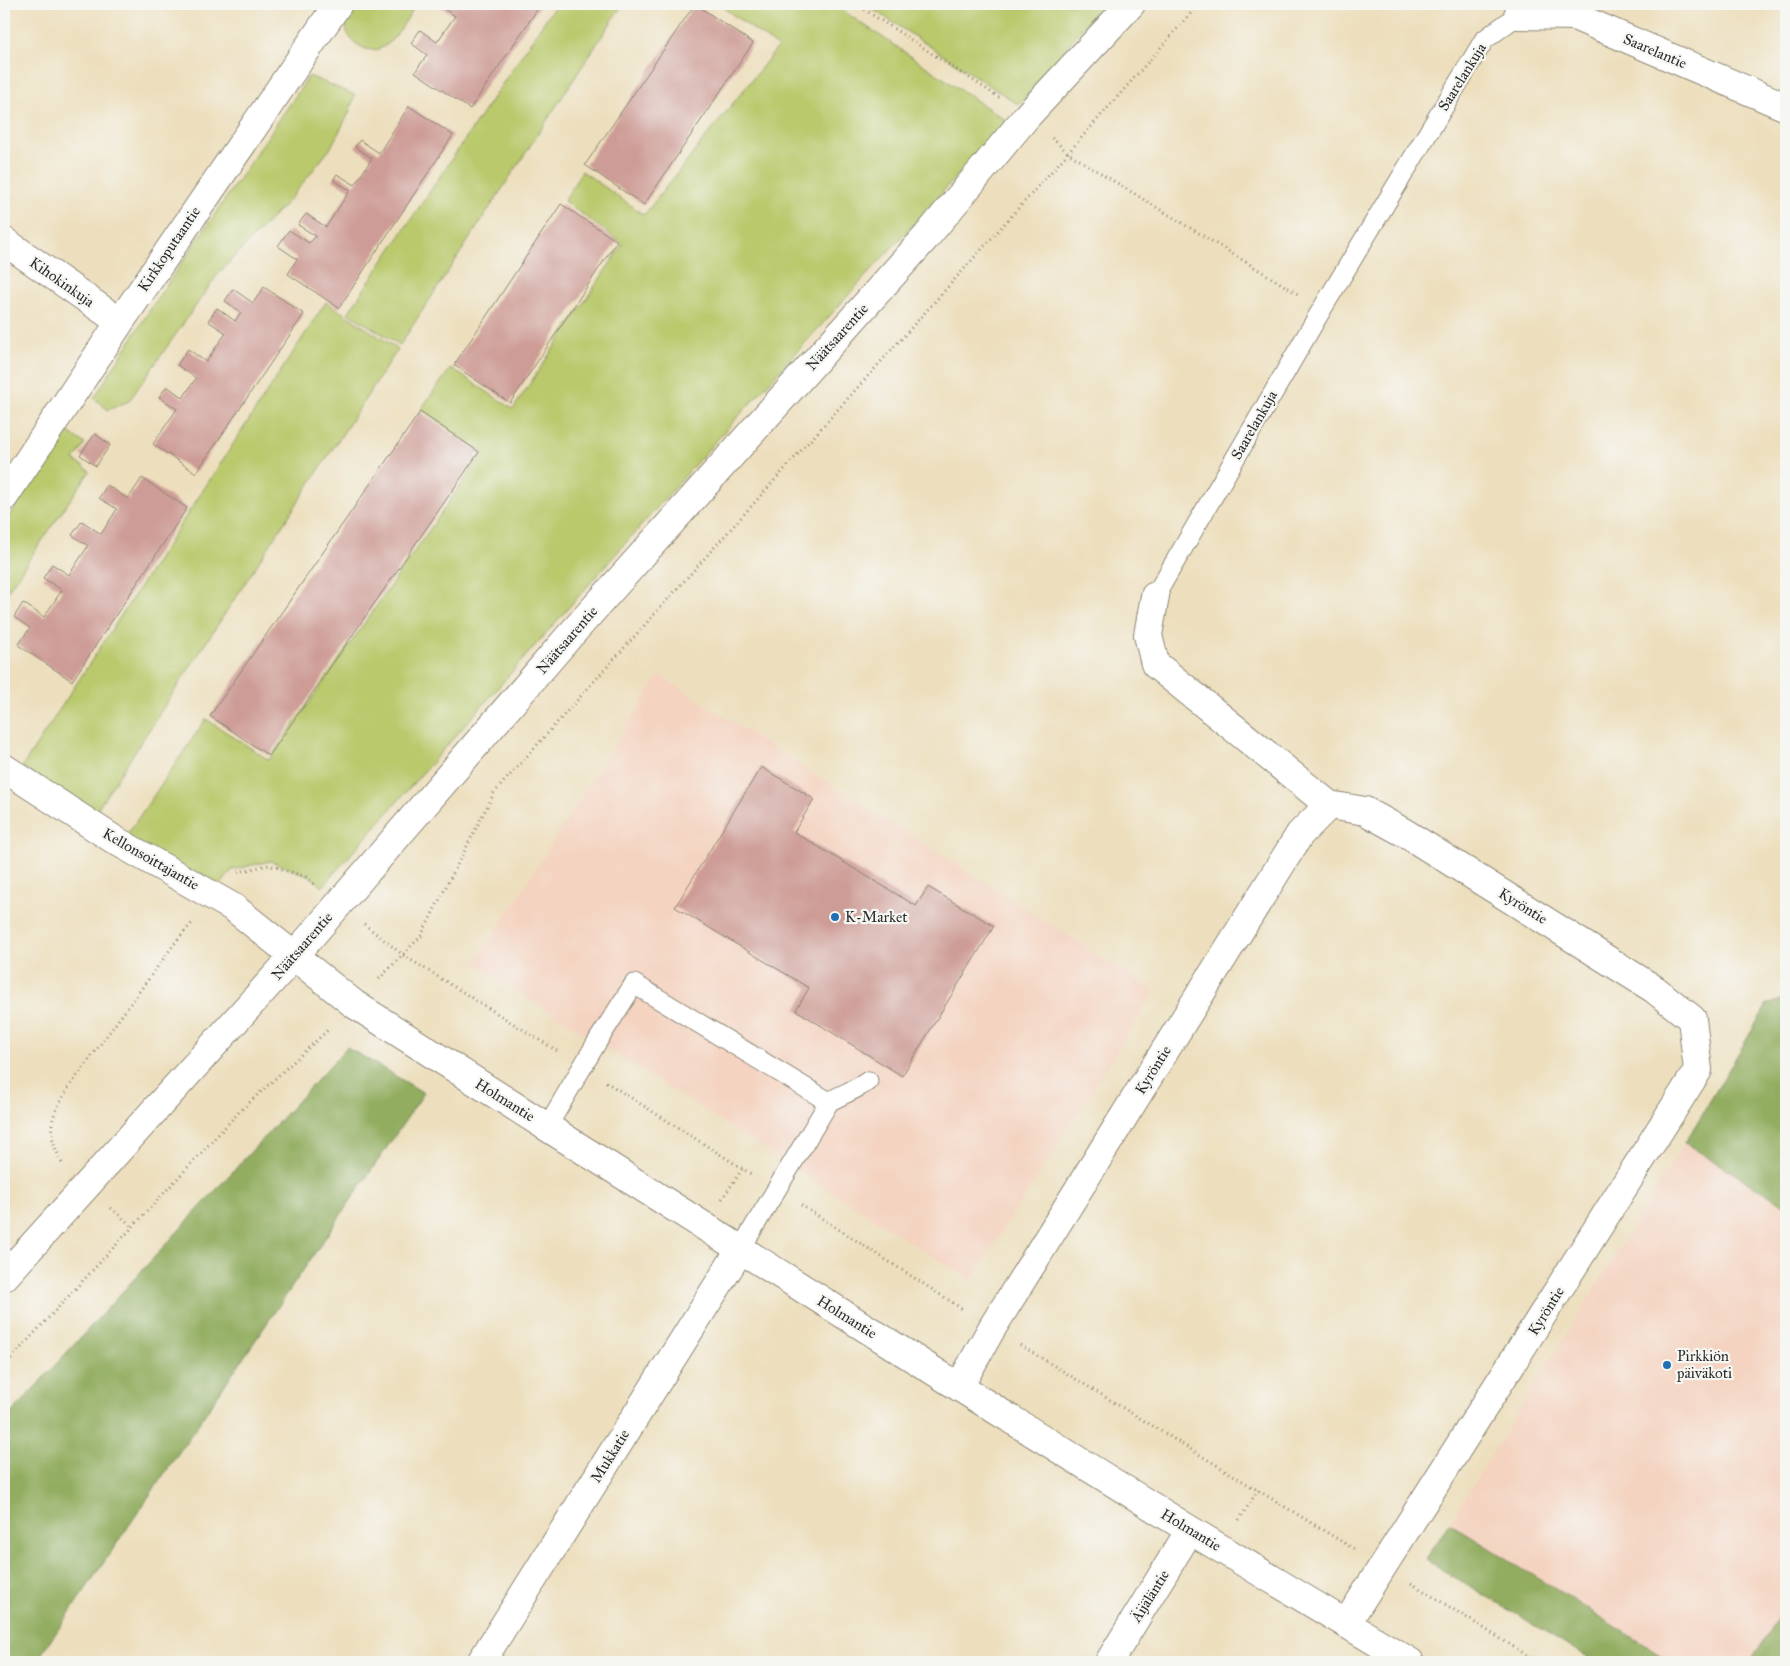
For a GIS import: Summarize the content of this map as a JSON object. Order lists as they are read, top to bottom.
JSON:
{
  "streets": {
    "street": [
      "Saarelantie",
      "Saarelankuja",
      "Kirkkoputaantie",
      "Kihokinkuja",
      "Näätsaarentie",
      "Kellonsoittajantie",
      "Kyröntie",
      "Holmantie",
      "Mukkatie",
      "Äijäläntie"
    ]
  },
  "crossings": [
    ["Saarelantie", "Saarelankuja"],
    ["Saarelankuja", "Kyröntie"],
    ["Kirkkoputaantie", "Kihokinkuja"],
    ["Näätsaarentie", "Kellonsoittajantie"],
    ["Näätsaarentie", "Holmantie"],
    ["Kellonsoittajantie", "Holmantie"],
    ["Kyröntie", "Holmantie"],
    ["Holmantie", "Mukkatie"],
    ["Holmantie", "Äijäläntie"]
  ],
  "places": ["K-Market", "Pirkkiön päiväkoti"]
}
